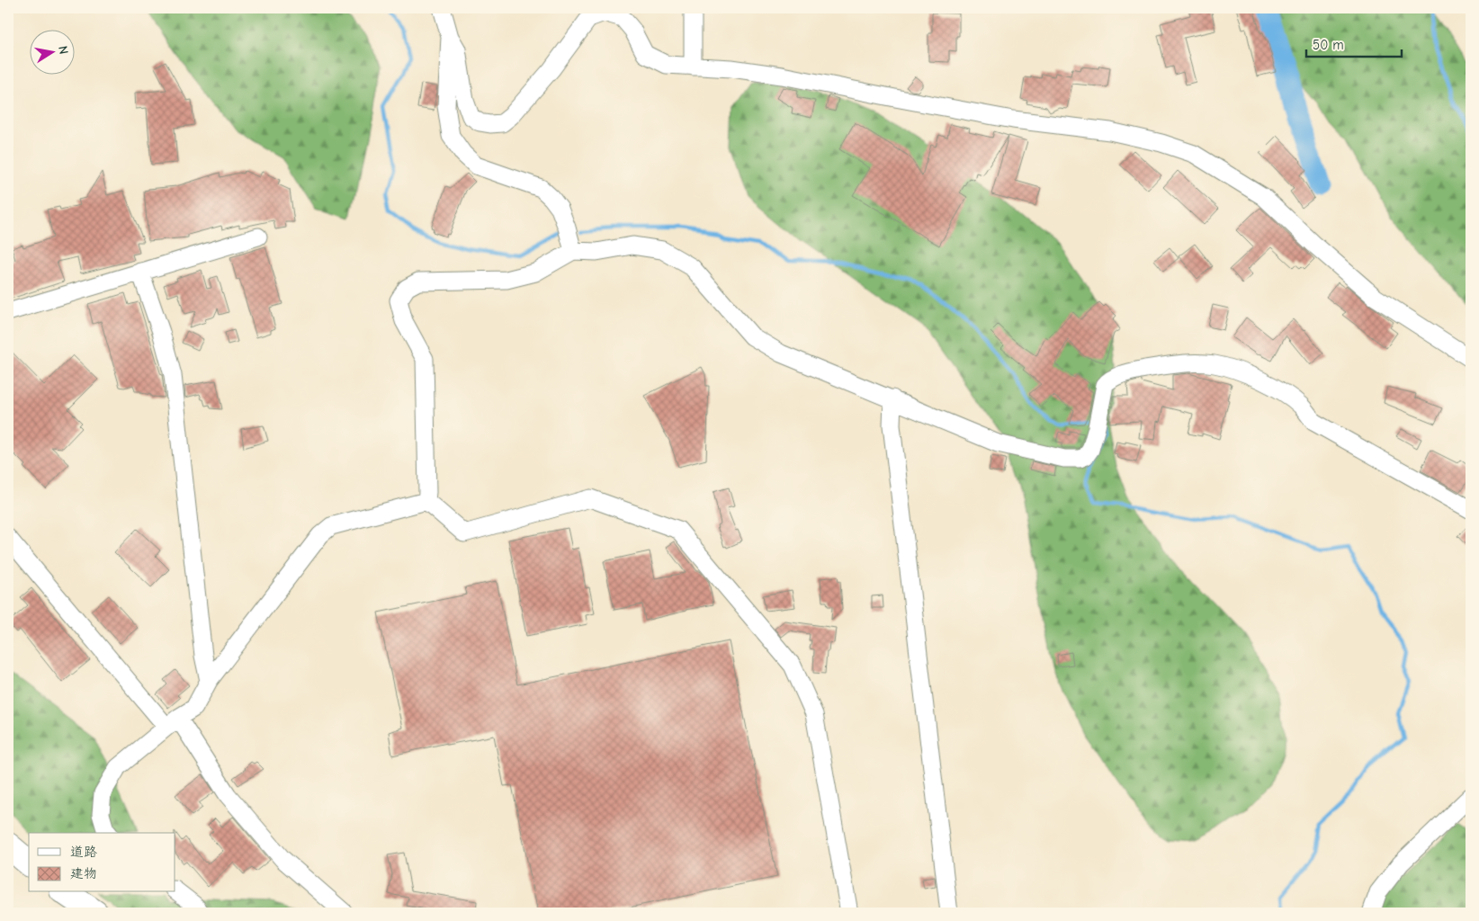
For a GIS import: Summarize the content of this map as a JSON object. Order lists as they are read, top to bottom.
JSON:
{
  "legend": ["道路", "建物"],
  "scale_bar": "50 m",
  "north": "right"
}
